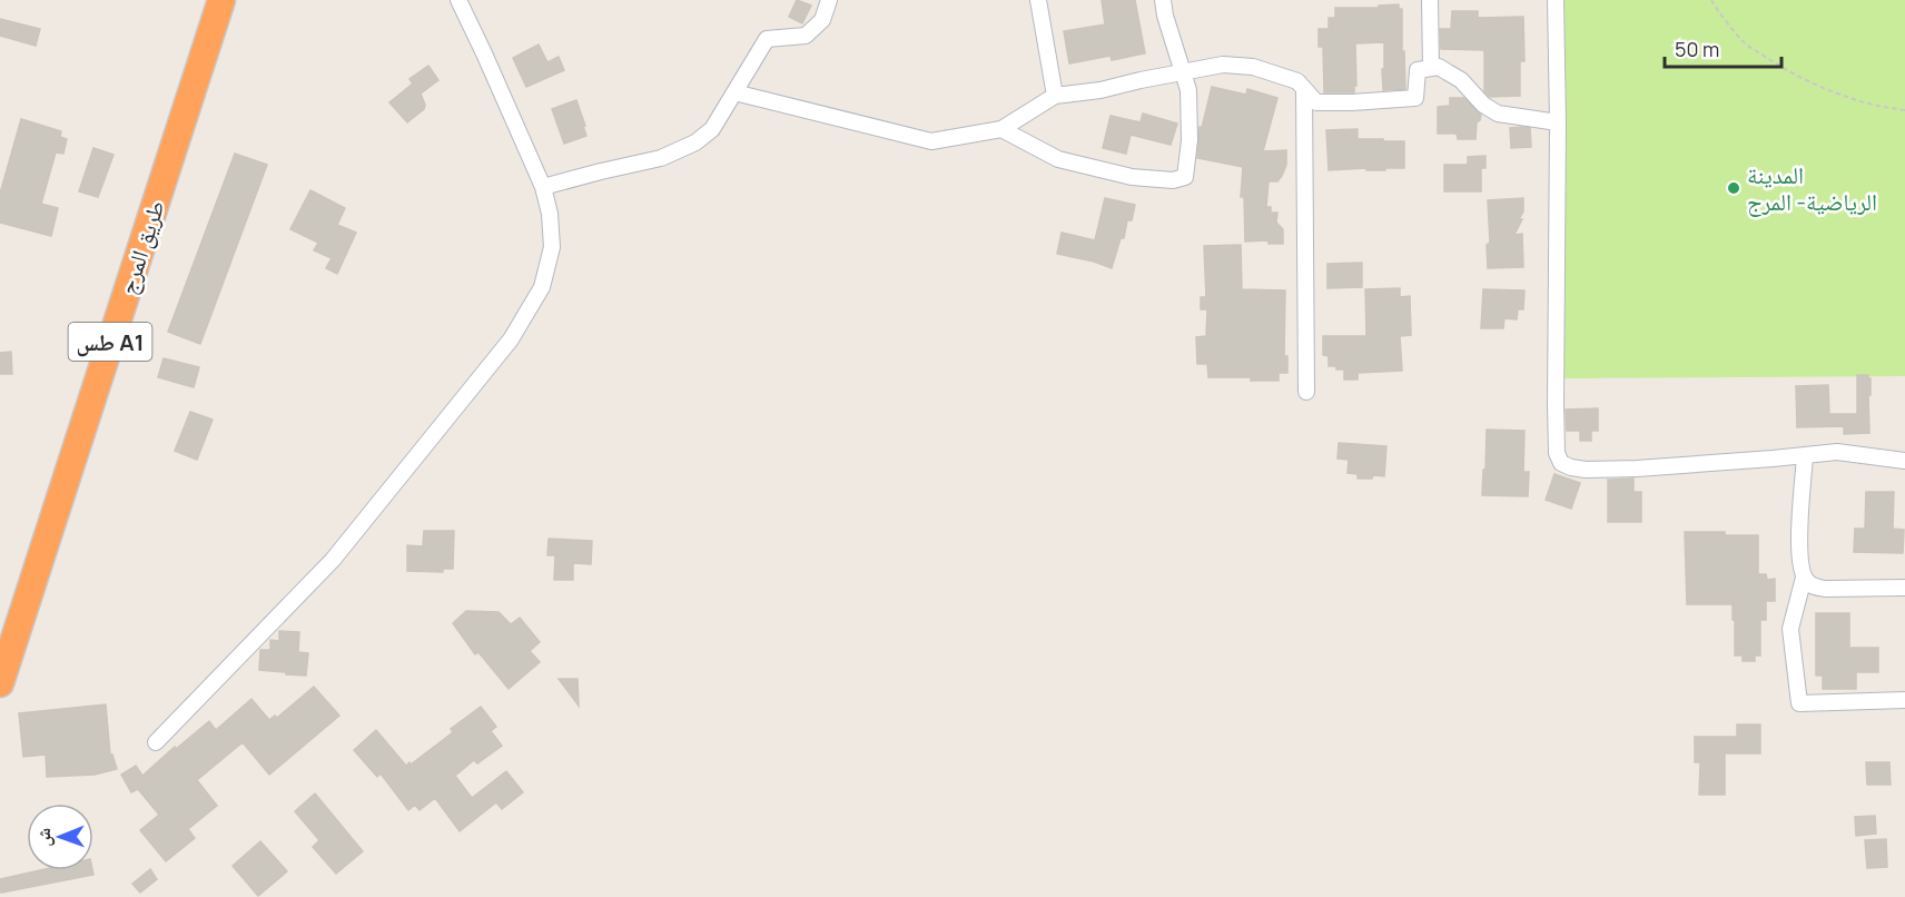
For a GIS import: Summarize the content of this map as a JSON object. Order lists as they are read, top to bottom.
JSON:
{
  "streets": {
    "highway": ["طريق المرج", "طس A1"]
  },
  "places": ["المدينة الرياضية- المرج"],
  "scale_bar": "50 m",
  "north": "left"
}
